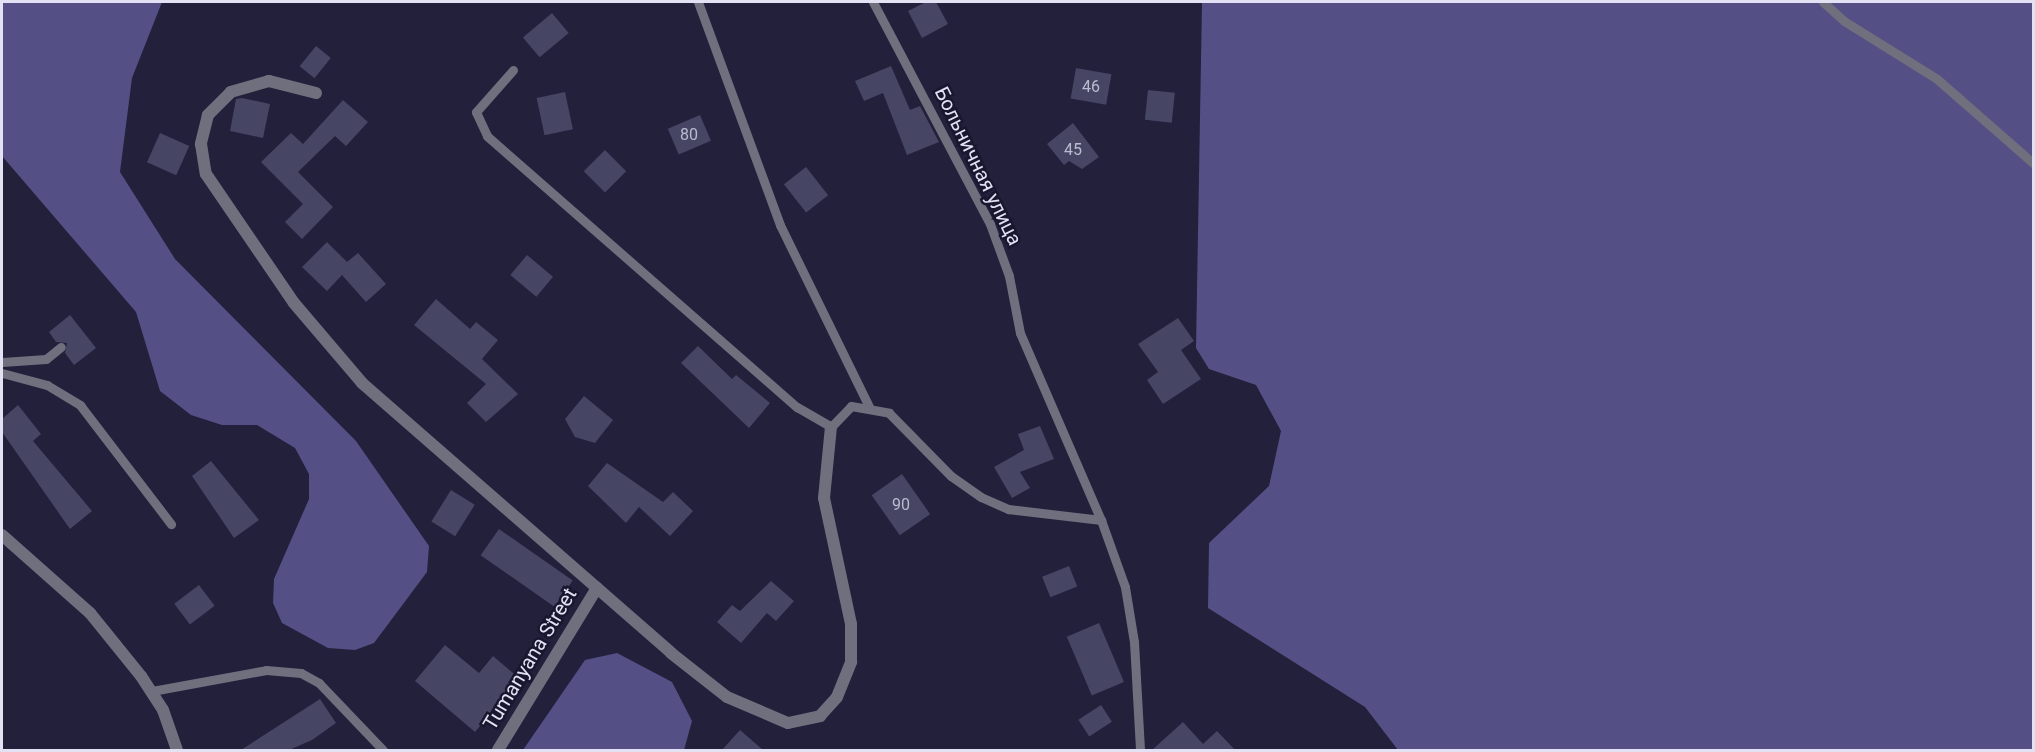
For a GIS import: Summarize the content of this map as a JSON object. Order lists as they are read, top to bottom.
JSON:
{
  "streets": {
    "street": ["Tumanyana Street"],
    "lane": ["Больничная улица"]
  },
  "house_numbers": [
    "46",
    "80",
    "45",
    "90"
  ]
}
